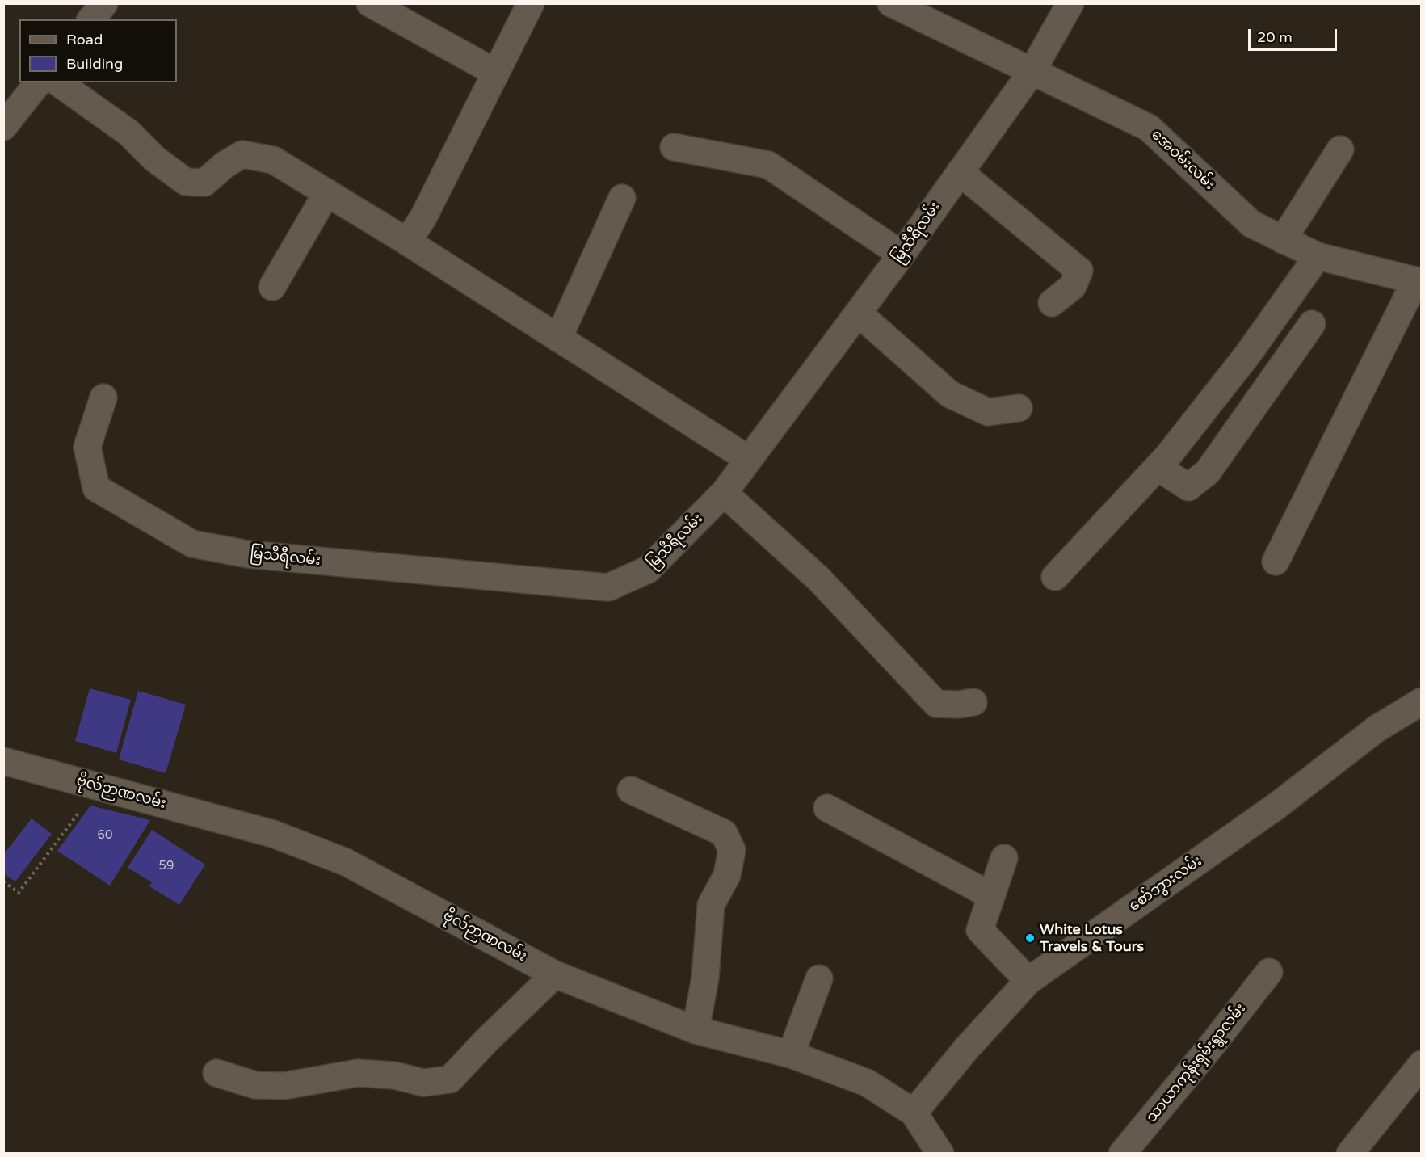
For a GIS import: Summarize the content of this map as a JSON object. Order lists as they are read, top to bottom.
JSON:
{
  "streets": {
    "street": [
      "အေဝမ်းလမ်း",
      "မြသီရီလမ်း",
      "ဗိုလ်ဉာဏလမ်း",
      "စော်ဘွားလမ်း",
      "သာယာကုန်းရှမ်းရွာလမ်း"
    ]
  },
  "crossings": [
    ["အေဝမ်းလမ်း", "မြသီရီလမ်း"],
    ["ဗိုလ်ဉာဏလမ်း", "စော်ဘွားလမ်း"]
  ],
  "places": ["White Lotus Travels & Tours"],
  "house_numbers": ["60", "59"],
  "legend": ["Road", "Building"],
  "scale_bar": "20 m"
}
